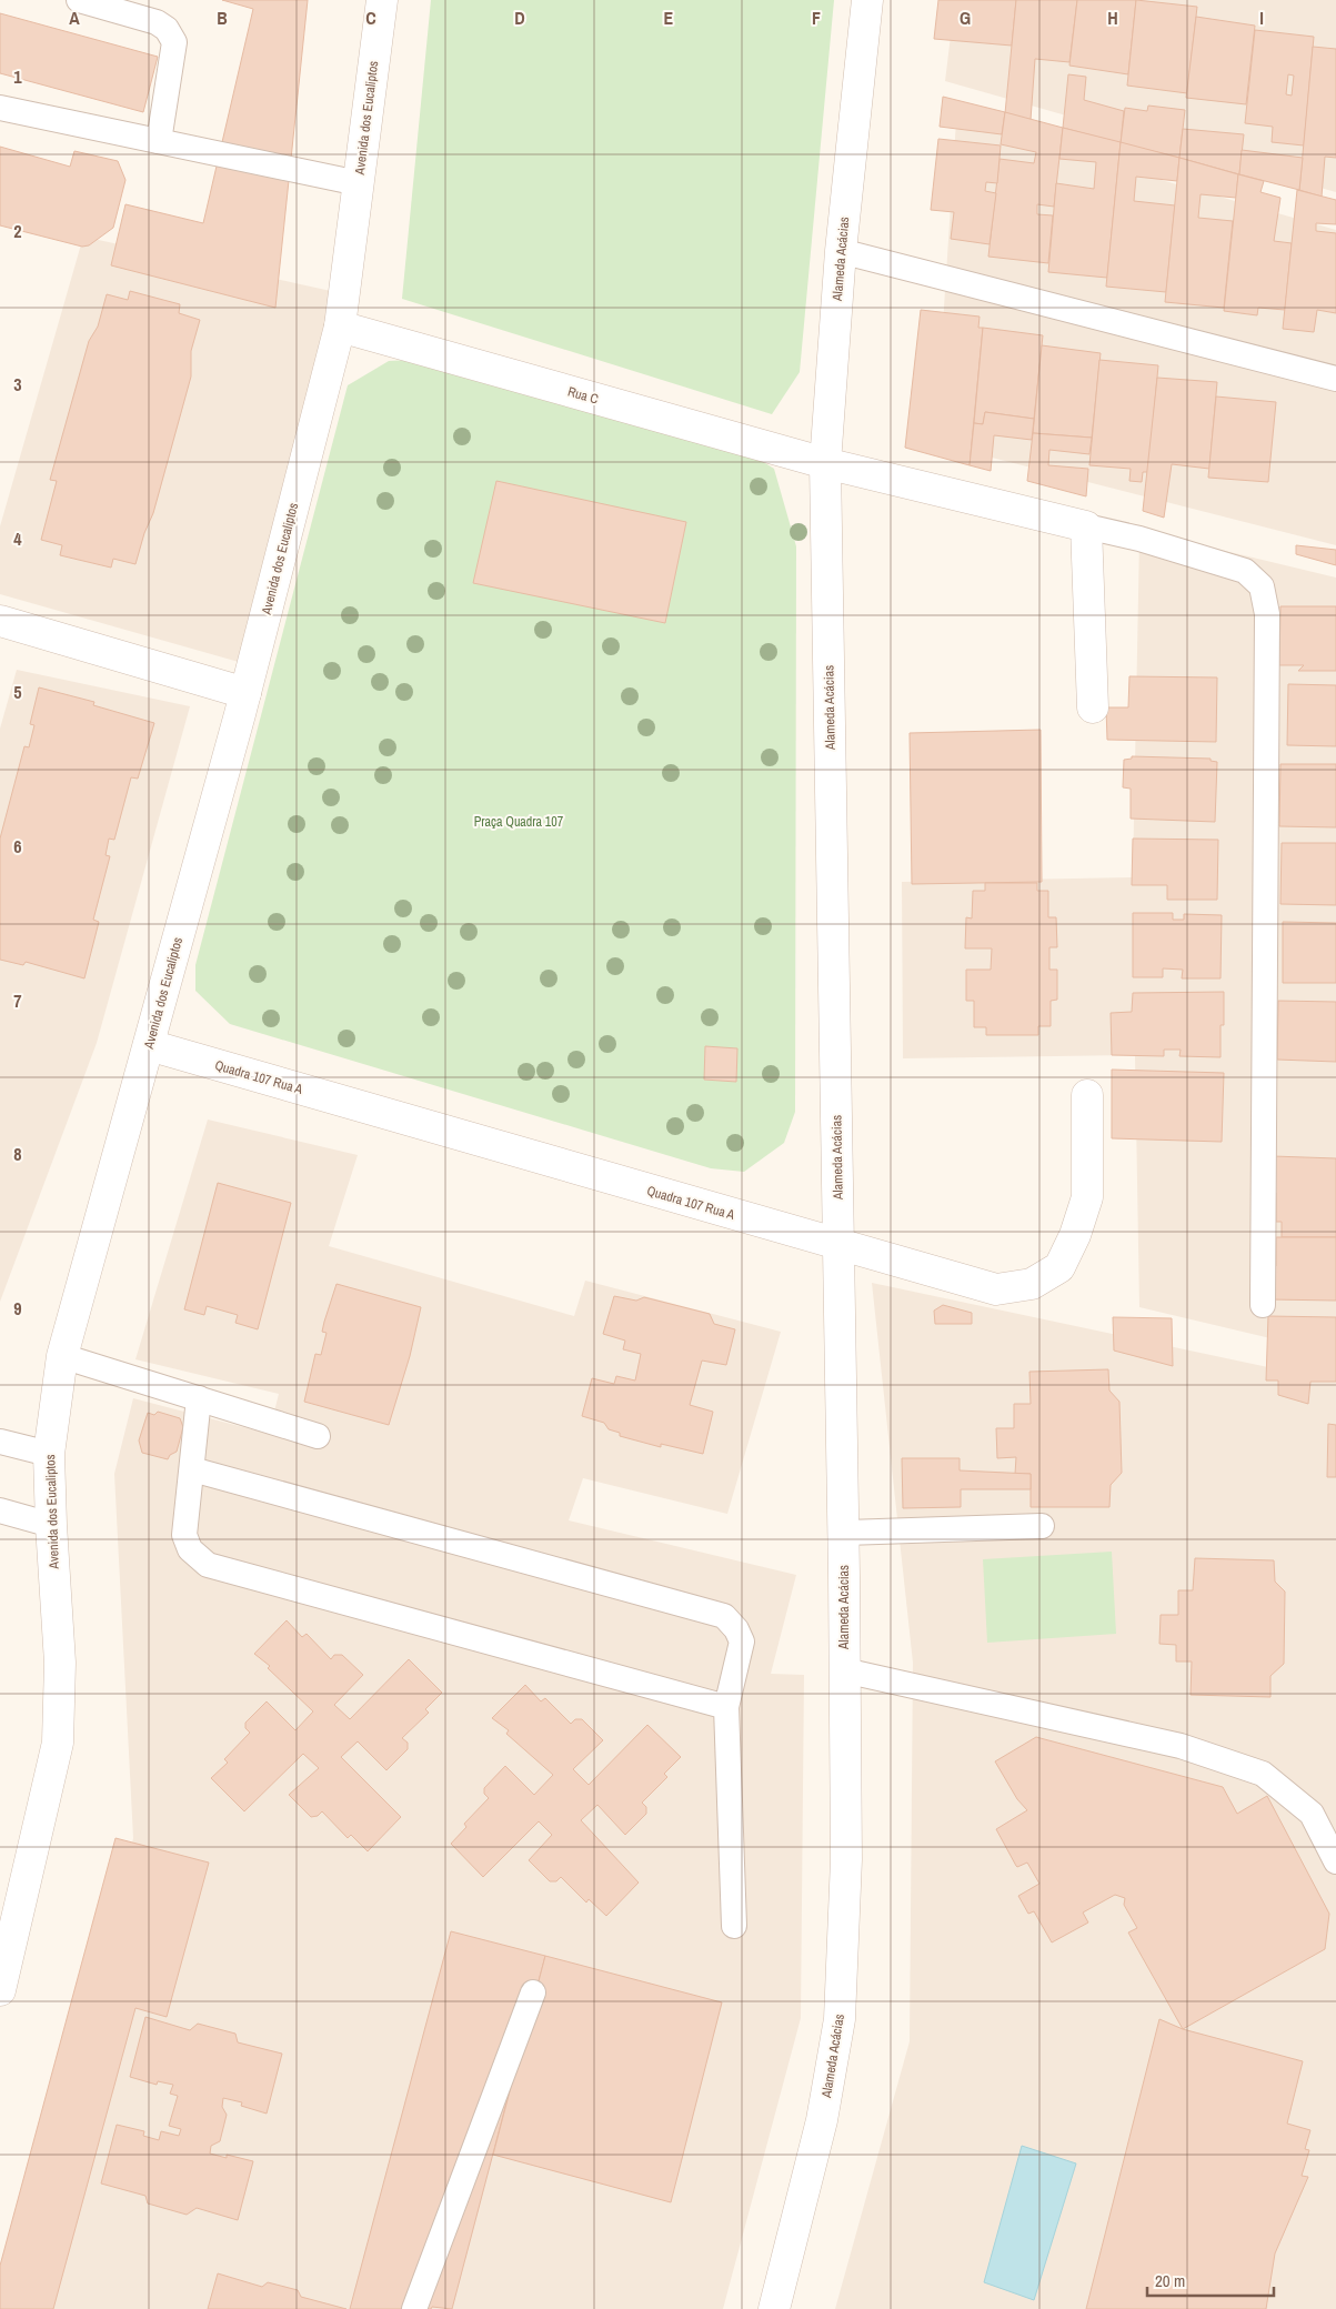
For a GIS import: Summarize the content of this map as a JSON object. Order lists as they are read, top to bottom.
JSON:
{
  "streets": {
    "street": [
      "Avenida dos Eucaliptos",
      "Alameda Acácias",
      "Rua C",
      "Quadra 107 Rua A"
    ]
  },
  "crossings": [
    ["Avenida dos Eucaliptos", "Rua C"],
    ["Avenida dos Eucaliptos", "Quadra 107 Rua A"],
    ["Alameda Acácias", "Rua C"],
    ["Alameda Acácias", "Quadra 107 Rua A"]
  ],
  "parks": ["Praça Quadra 107"],
  "scale_bar": "20 m",
  "grid": {
    "columns": [
      "A",
      "B",
      "C",
      "D",
      "E",
      "F",
      "G",
      "H",
      "I"
    ],
    "rows": [
      "1",
      "2",
      "3",
      "4",
      "5",
      "6",
      "7",
      "8",
      "9"
    ]
  }
}
